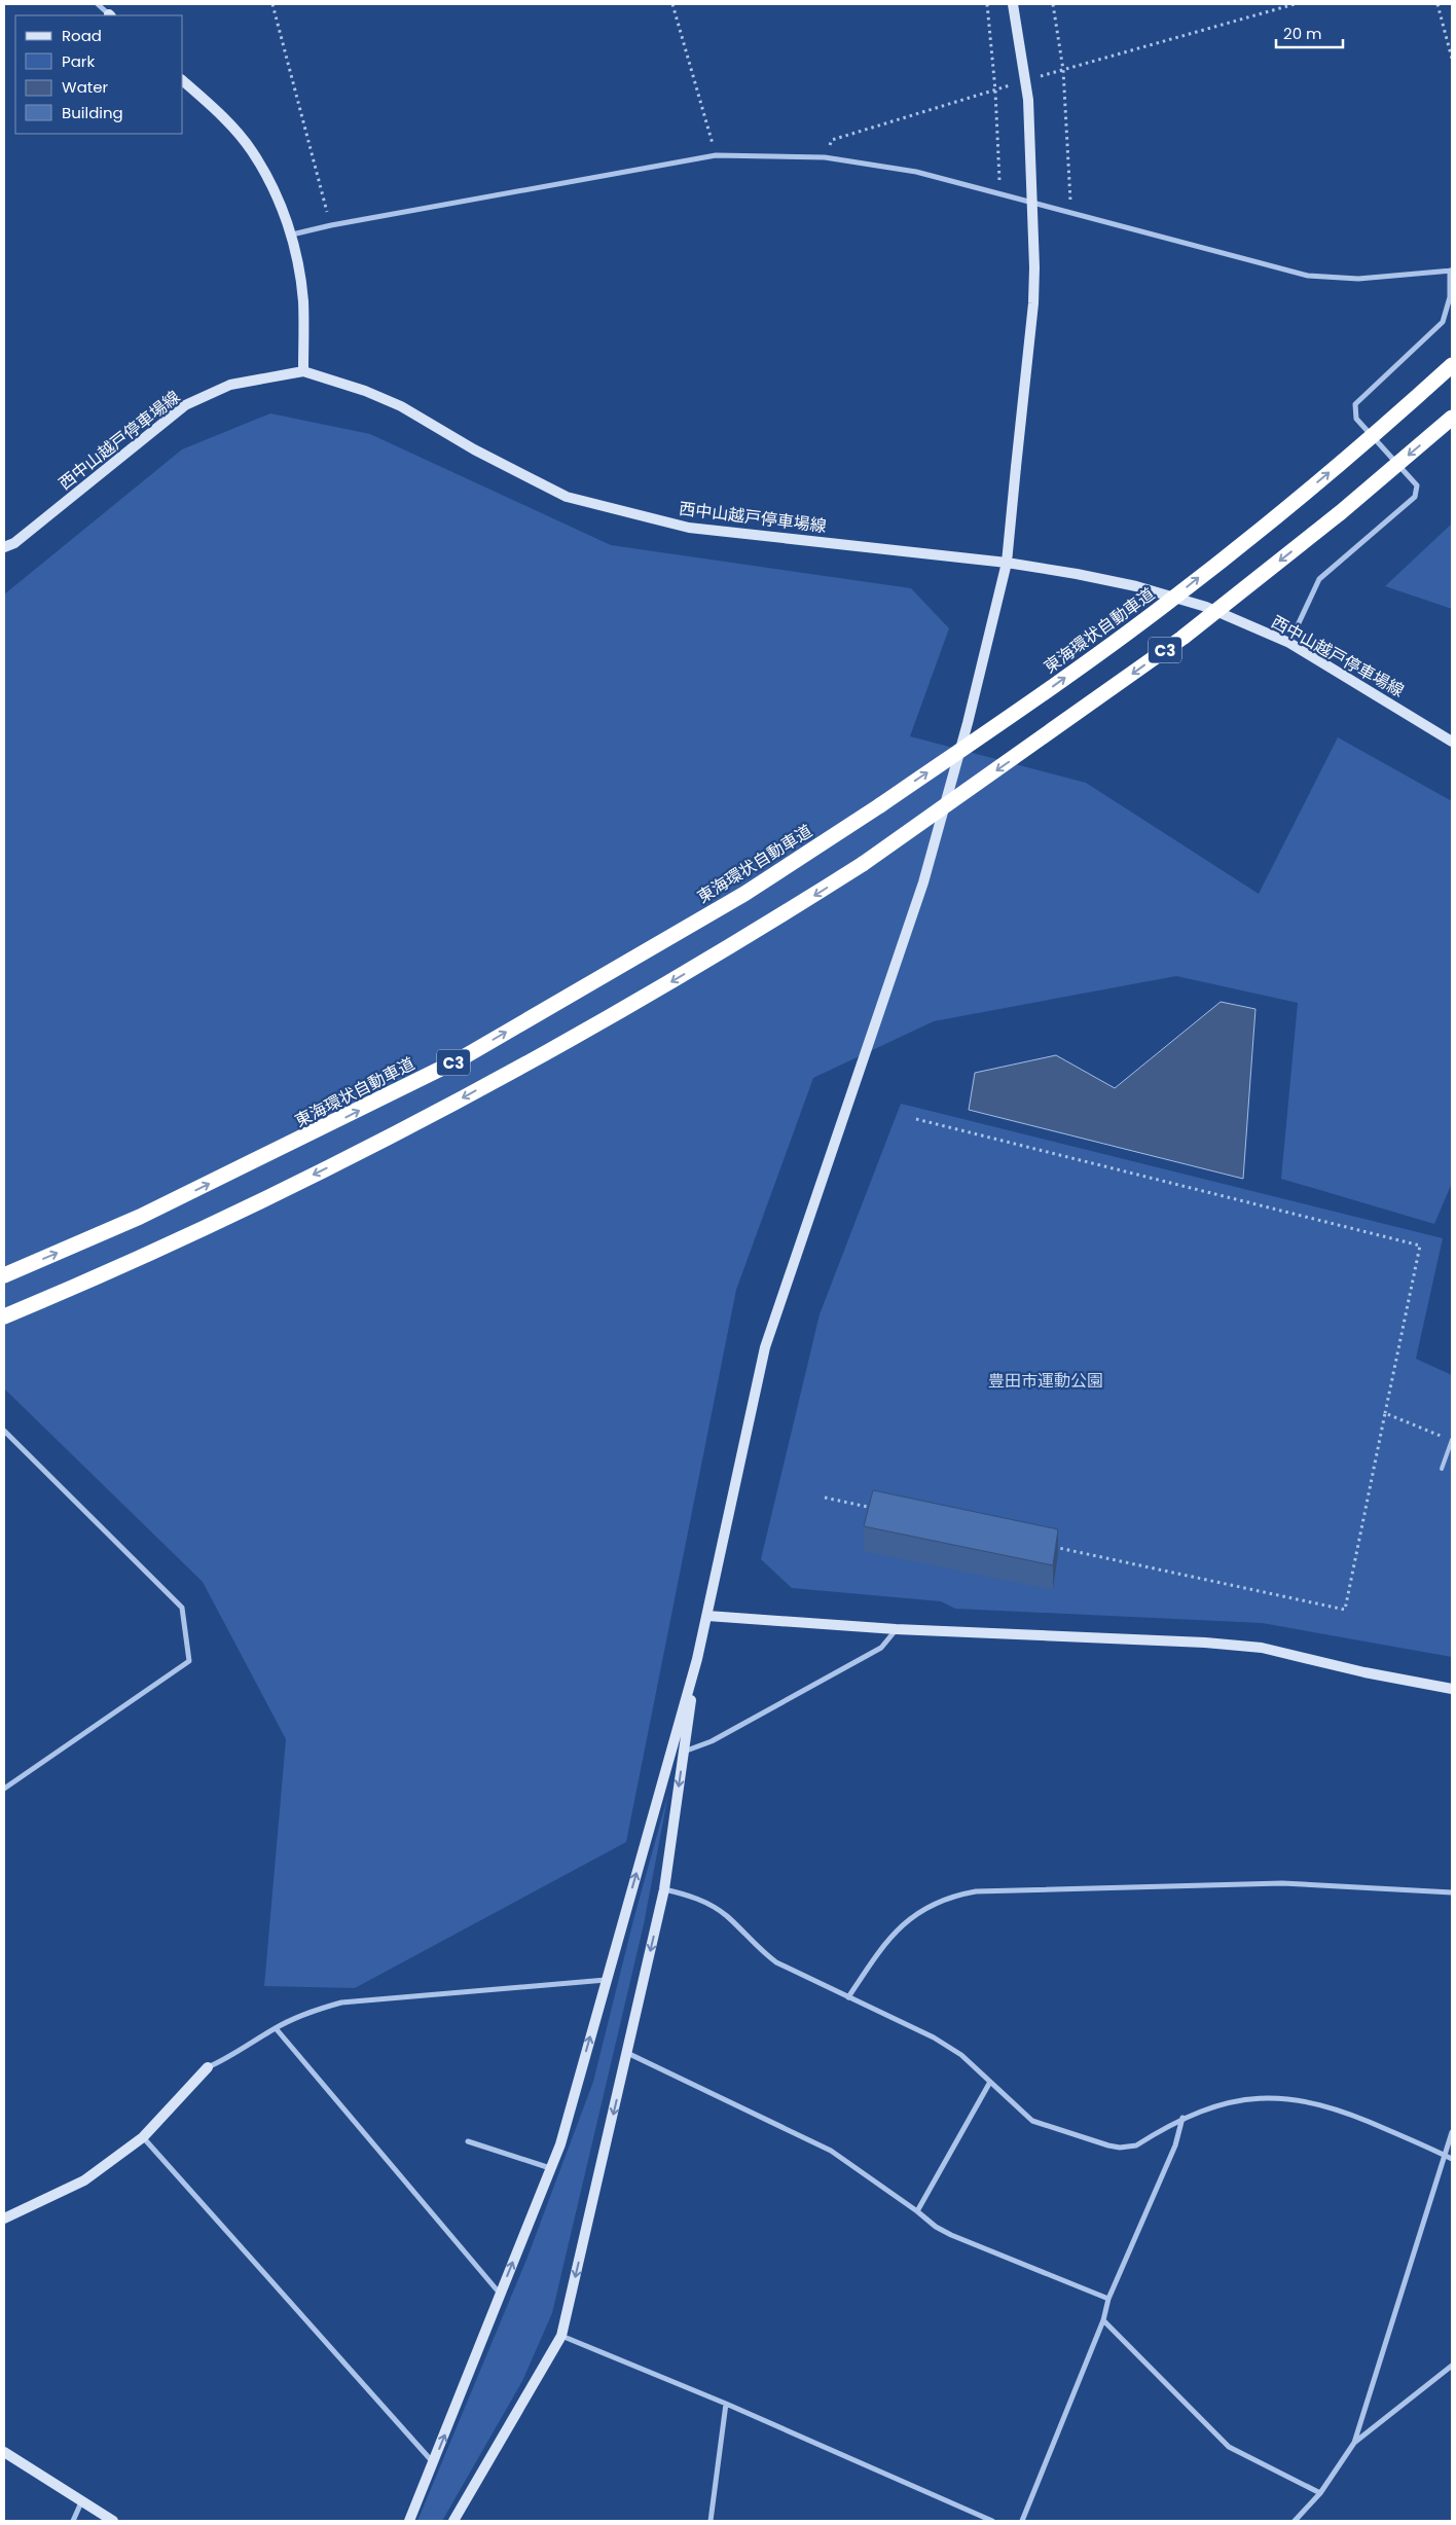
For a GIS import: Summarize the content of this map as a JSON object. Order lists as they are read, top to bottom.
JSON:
{
  "streets": {
    "highway": ["東海環状自動車道", "C3"],
    "street": ["西中山越戸停車場線"]
  },
  "parks": ["豊田市運動公園"],
  "legend": [
    "Road",
    "Park",
    "Water",
    "Building"
  ],
  "scale_bar": "20 m"
}
